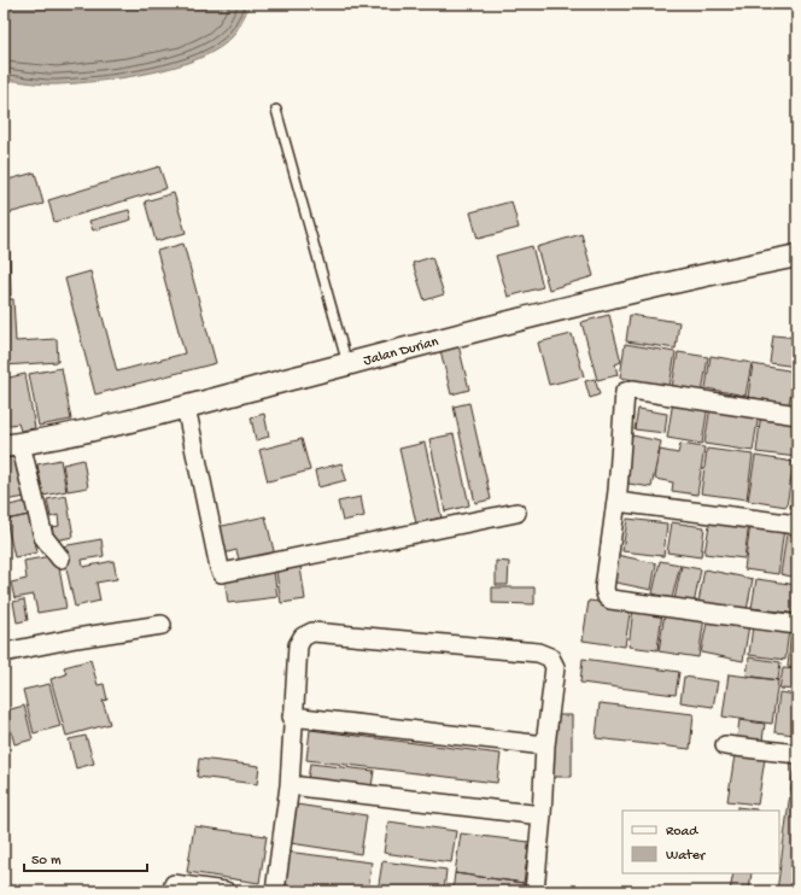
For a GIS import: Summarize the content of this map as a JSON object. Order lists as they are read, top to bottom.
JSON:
{
  "streets": {
    "street": ["Jalan Durian"]
  },
  "legend": ["Road", "Water"],
  "scale_bar": "50 m"
}
